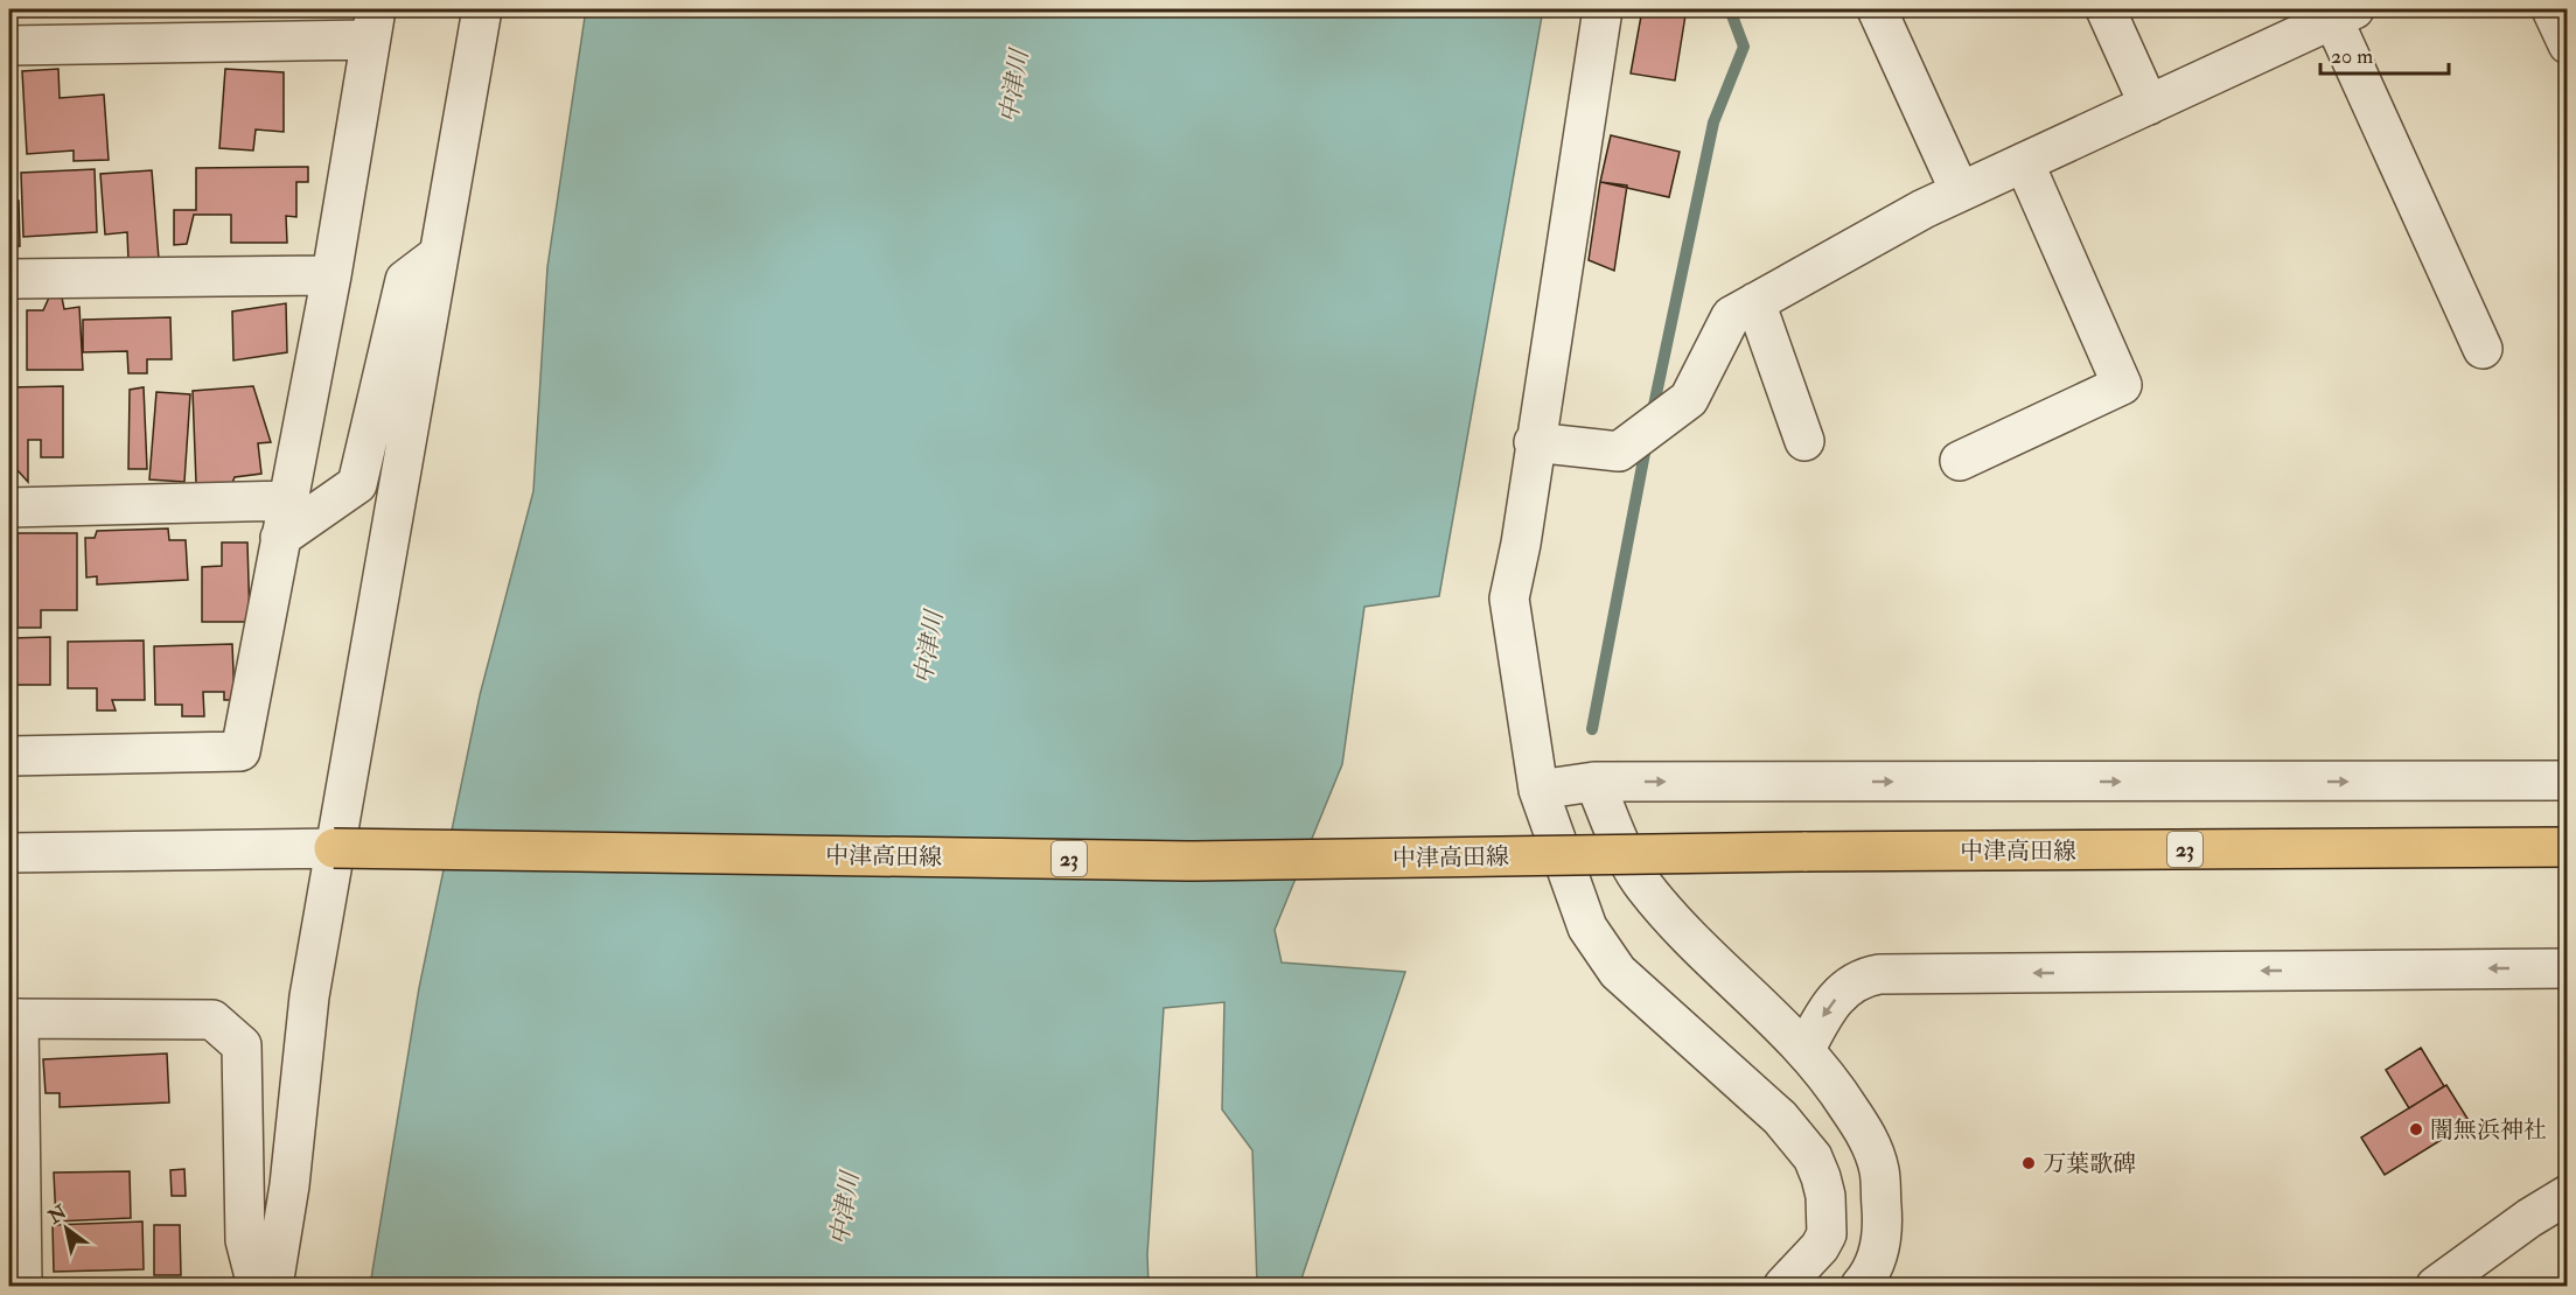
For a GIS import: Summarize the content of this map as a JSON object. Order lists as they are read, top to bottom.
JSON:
{
  "streets": {
    "main road": ["23", "中津高田線"]
  },
  "water": ["中津川"],
  "places": ["闇無浜神社", "万葉歌碑"],
  "scale_bar": "20 m",
  "north": "top left"
}
